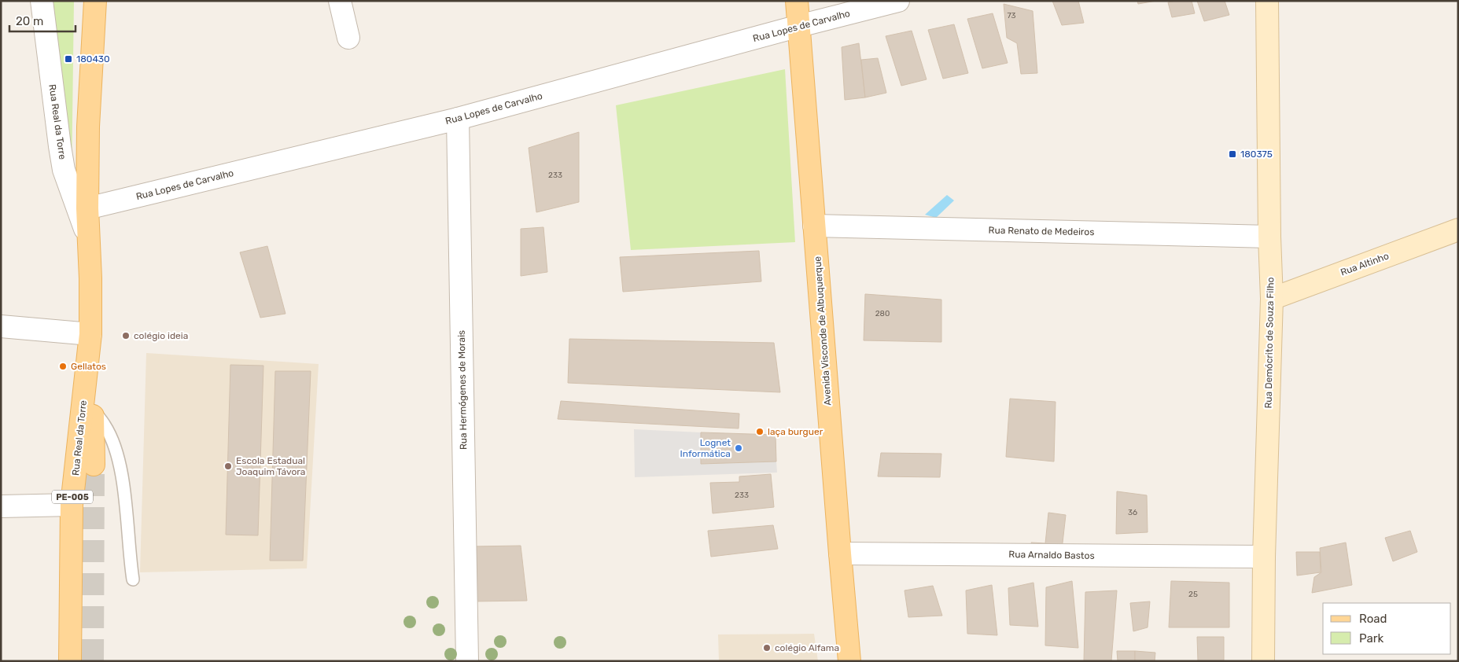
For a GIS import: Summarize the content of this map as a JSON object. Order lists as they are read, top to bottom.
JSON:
{
  "streets": {
    "main road": [
      "Rua Real da Torre",
      "Rua Altinho",
      "Avenida Visconde de Albuquerque",
      "Rua Demócrito de Souza Filho",
      "PE-005"
    ],
    "street": [
      "Rua Lopes de Carvalho",
      "Rua Renato de Medeiros",
      "Rua Hermógenes de Morais",
      "Rua Arnaldo Bastos"
    ]
  },
  "crossings": [
    ["Rua Lopes de Carvalho", "Rua Real da Torre"],
    ["Rua Lopes de Carvalho", "Avenida Visconde de Albuquerque"],
    ["Rua Lopes de Carvalho", "Rua Hermógenes de Morais"],
    ["Rua Renato de Medeiros", "Avenida Visconde de Albuquerque"],
    ["Rua Renato de Medeiros", "Rua Demócrito de Souza Filho"],
    ["Rua Altinho", "Rua Demócrito de Souza Filho"],
    ["Avenida Visconde de Albuquerque", "Rua Arnaldo Bastos"],
    ["Rua Demócrito de Souza Filho", "Rua Arnaldo Bastos"]
  ],
  "places": {
    "transit": ["180430", "180375"],
    "other": [
      "colégio ideia",
      "Gellatos",
      "laça burguer",
      "Lognet Informática",
      "Escola Estadual Joaquim Távora",
      "colégio Alfama"
    ]
  },
  "house_numbers": [
    "73",
    "233",
    "280",
    "233",
    "36",
    "25"
  ],
  "legend": ["Road", "Park"],
  "scale_bar": "20 m"
}
